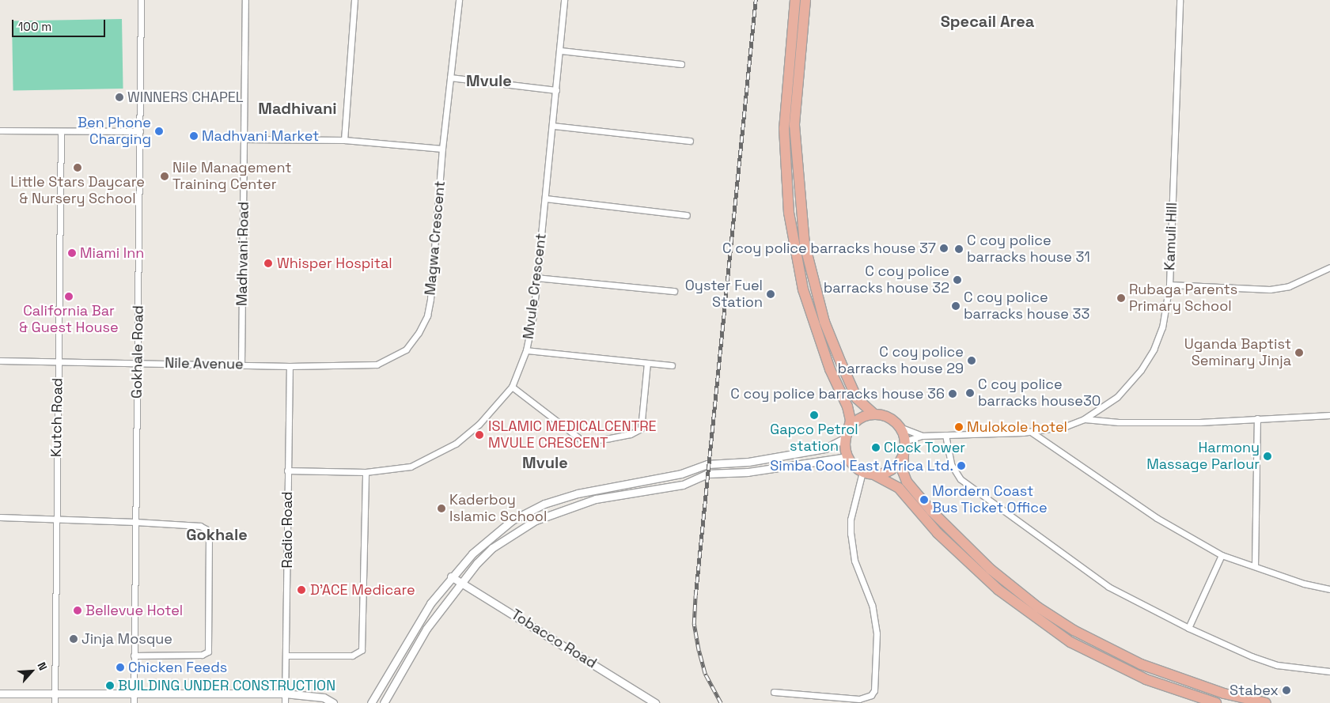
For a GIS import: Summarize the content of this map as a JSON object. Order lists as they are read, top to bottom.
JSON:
{
  "streets": {
    "street": [
      "Kamuli Hill",
      "Magwa Crescent",
      "Madhvani Road",
      "Mvule Crescent",
      "Gokhale Road",
      "Nile Avenue",
      "Kutch Road",
      "Radio Road",
      "Tobacco Road"
    ]
  },
  "crossings": [
    ["Magwa Crescent", "Nile Avenue"],
    ["Magwa Crescent", "Radio Road"],
    ["Madhvani Road", "Nile Avenue"],
    ["Mvule Crescent", "Radio Road"],
    ["Gokhale Road", "Nile Avenue"],
    ["Nile Avenue", "Kutch Road"],
    ["Nile Avenue", "Radio Road"]
  ],
  "districts": [
    "Specail Area",
    "Mvule",
    "Madhivani",
    "Mvule",
    "Gokhale"
  ],
  "places": [
    "WINNERS CHAPEL",
    "Ben Phone Charging",
    "Madhvani Market",
    "Little Stars Daycare & Nursery School",
    "Nile Management Training Center",
    "C coy police barracks house 37",
    "C coy police barracks house 31",
    "Miami Inn",
    "Whisper Hospital",
    "C coy police barracks house 32",
    "Oyster Fuel Station",
    "California Bar & Guest House",
    "Rubaga Parents Primary School",
    "C coy police barracks house 33",
    "Uganda Baptist Seminary Jinja",
    "C coy police barracks house 29",
    "C coy police barracks house30",
    "C coy police barracks house 36",
    "Gapco Petrol station",
    "Mulokole hotel",
    "ISLAMIC MEDICALCENTRE MVULE CRESCENT",
    "Clock Tower",
    "Harmony Massage Parlour",
    "Simba Cool East Africa Ltd.",
    "Mordern Coast Bus Ticket Office",
    "Kaderboy Islamic School",
    "D'ACE Medicare",
    "Bellevue Hotel",
    "Jinja Mosque",
    "Chicken Feeds",
    "BUILDING UNDER CONSTRUCTION",
    "Stabex"
  ],
  "scale_bar": "100 m",
  "north": "top right"
}
